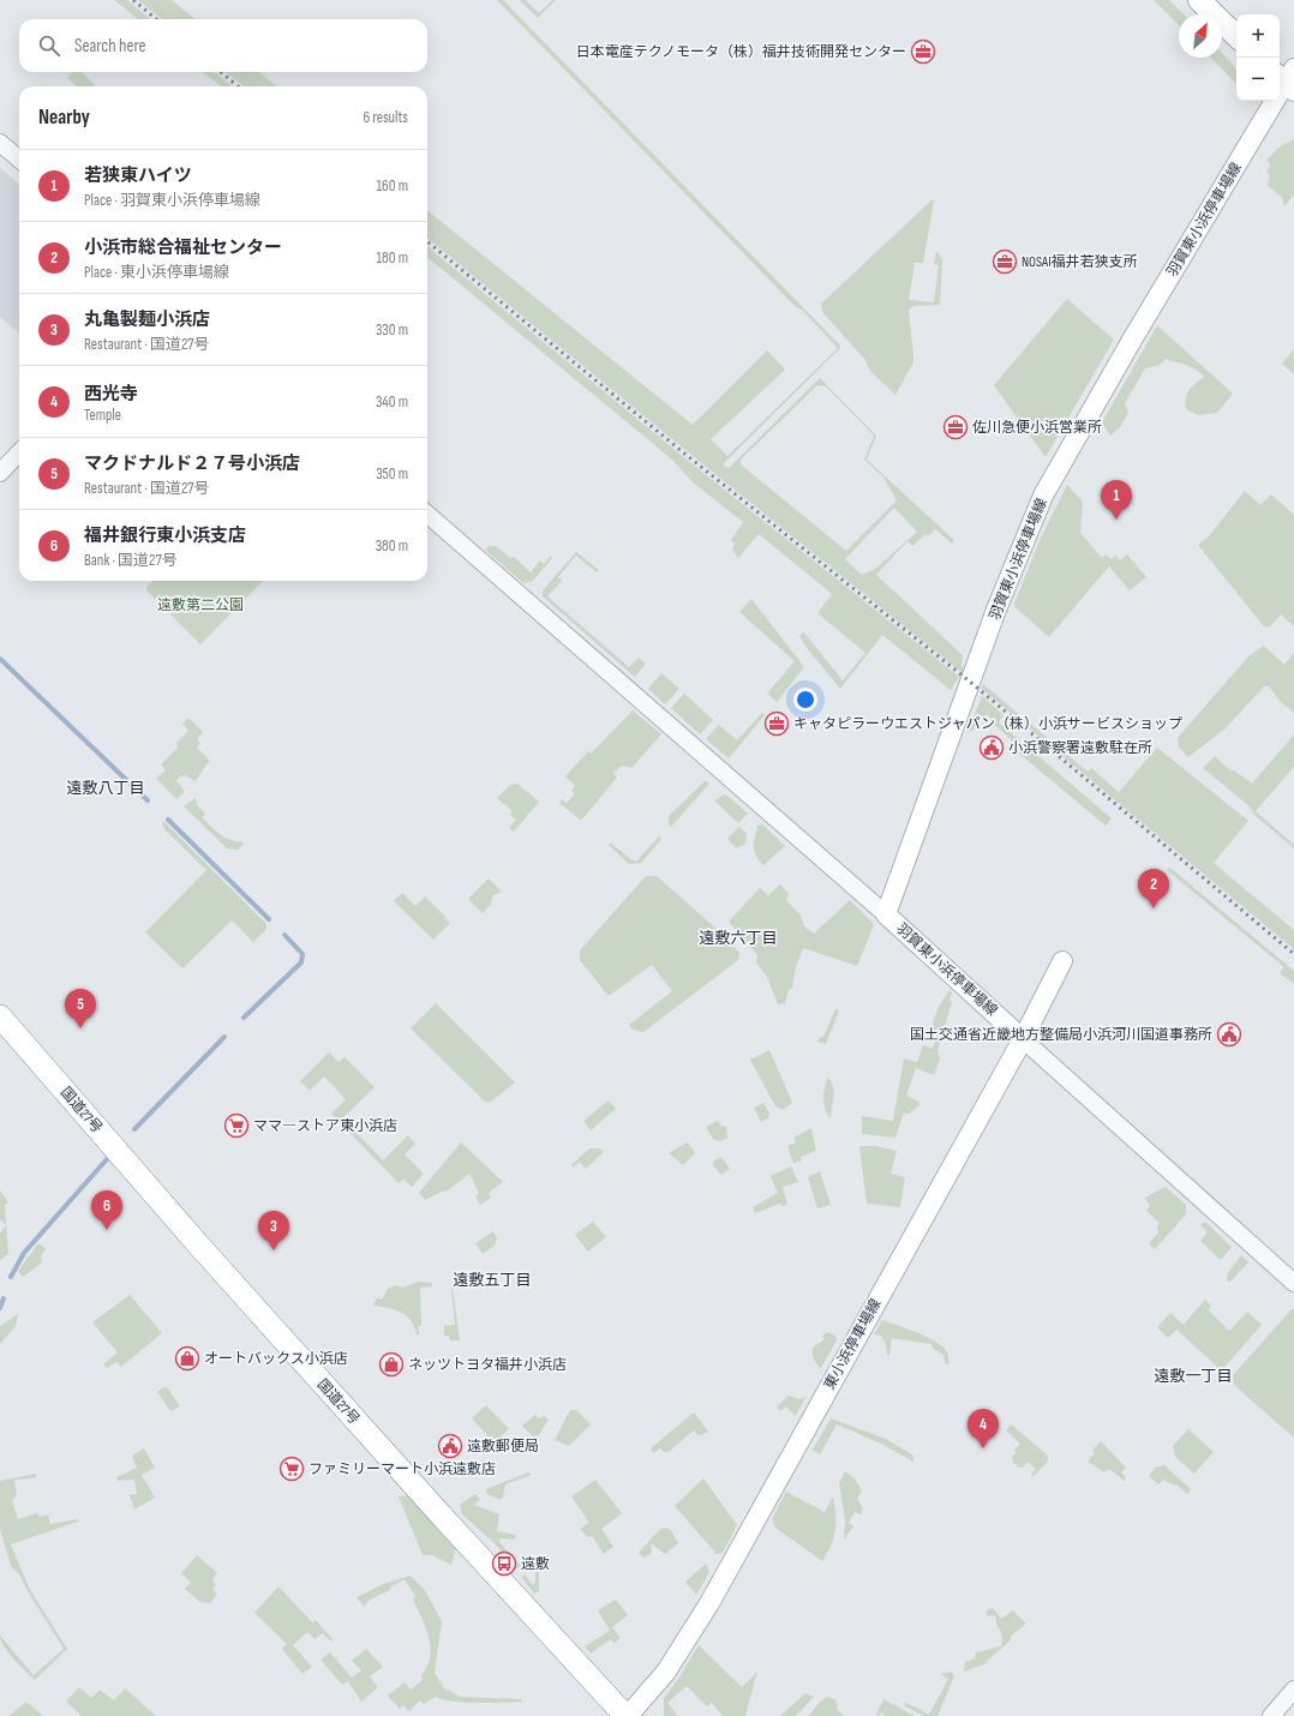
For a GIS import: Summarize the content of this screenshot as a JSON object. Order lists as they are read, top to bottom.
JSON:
{
  "streets": {
    "highway": ["国道27号"],
    "main road": ["羽賀東小浜停車場線", "東小浜停車場線"]
  },
  "crossings": [
    ["羽賀東小浜停車場線", "東小浜停車場線"],
    ["国道27号", "東小浜停車場線"]
  ],
  "districts": [
    "遠敷八丁目",
    "遠敷六丁目",
    "遠敷五丁目",
    "遠敷一丁目"
  ],
  "parks": ["遠敷第二公園"],
  "places": {
    "office": [
      "日本電産テクノモータ（株）福井技術開発センター",
      "NOSAI福井若狭支所",
      "佐川急便小浜営業所",
      "キャタピラーウエストジャパン（株）小浜サービスショップ"
    ],
    "public building": ["小浜警察署遠敷駐在所", "国土交通省近畿地方整備局小浜河川国道事務所", "遠敷郵便局"],
    "supermarket": ["ママ―ストア東小浜店", "ファミリーマート小浜遠敷店"],
    "shop": ["オートバックス小浜店", "ネッツトヨタ福井小浜店"],
    "bus stop": ["遠敷"]
  },
  "north": "top right",
  "page": {
    "map_buttons": ["+", "−"],
    "search": "Search here",
    "heading": ["Nearby", "6 results"],
    "list": [
      {
        "mark": "1",
        "name": "若狭東ハイツ",
        "note": "Place · 羽賀東小浜停車場線",
        "value": "160 m"
      },
      {
        "mark": "2",
        "name": "小浜市総合福祉センター",
        "note": "Place · 東小浜停車場線",
        "value": "180 m"
      },
      {
        "mark": "3",
        "name": "丸亀製麺小浜店",
        "note": "Restaurant · 国道27号",
        "value": "330 m"
      },
      {
        "mark": "4",
        "name": "西光寺",
        "note": "Temple",
        "value": "340 m"
      },
      {
        "mark": "5",
        "name": "マクドナルド２７号小浜店",
        "note": "Restaurant · 国道27号",
        "value": "350 m"
      },
      {
        "mark": "6",
        "name": "福井銀行東小浜支店",
        "note": "Bank · 国道27号",
        "value": "380 m"
      }
    ],
    "pins": [
      "1",
      "2",
      "5",
      "6",
      "3",
      "4"
    ]
  }
}
